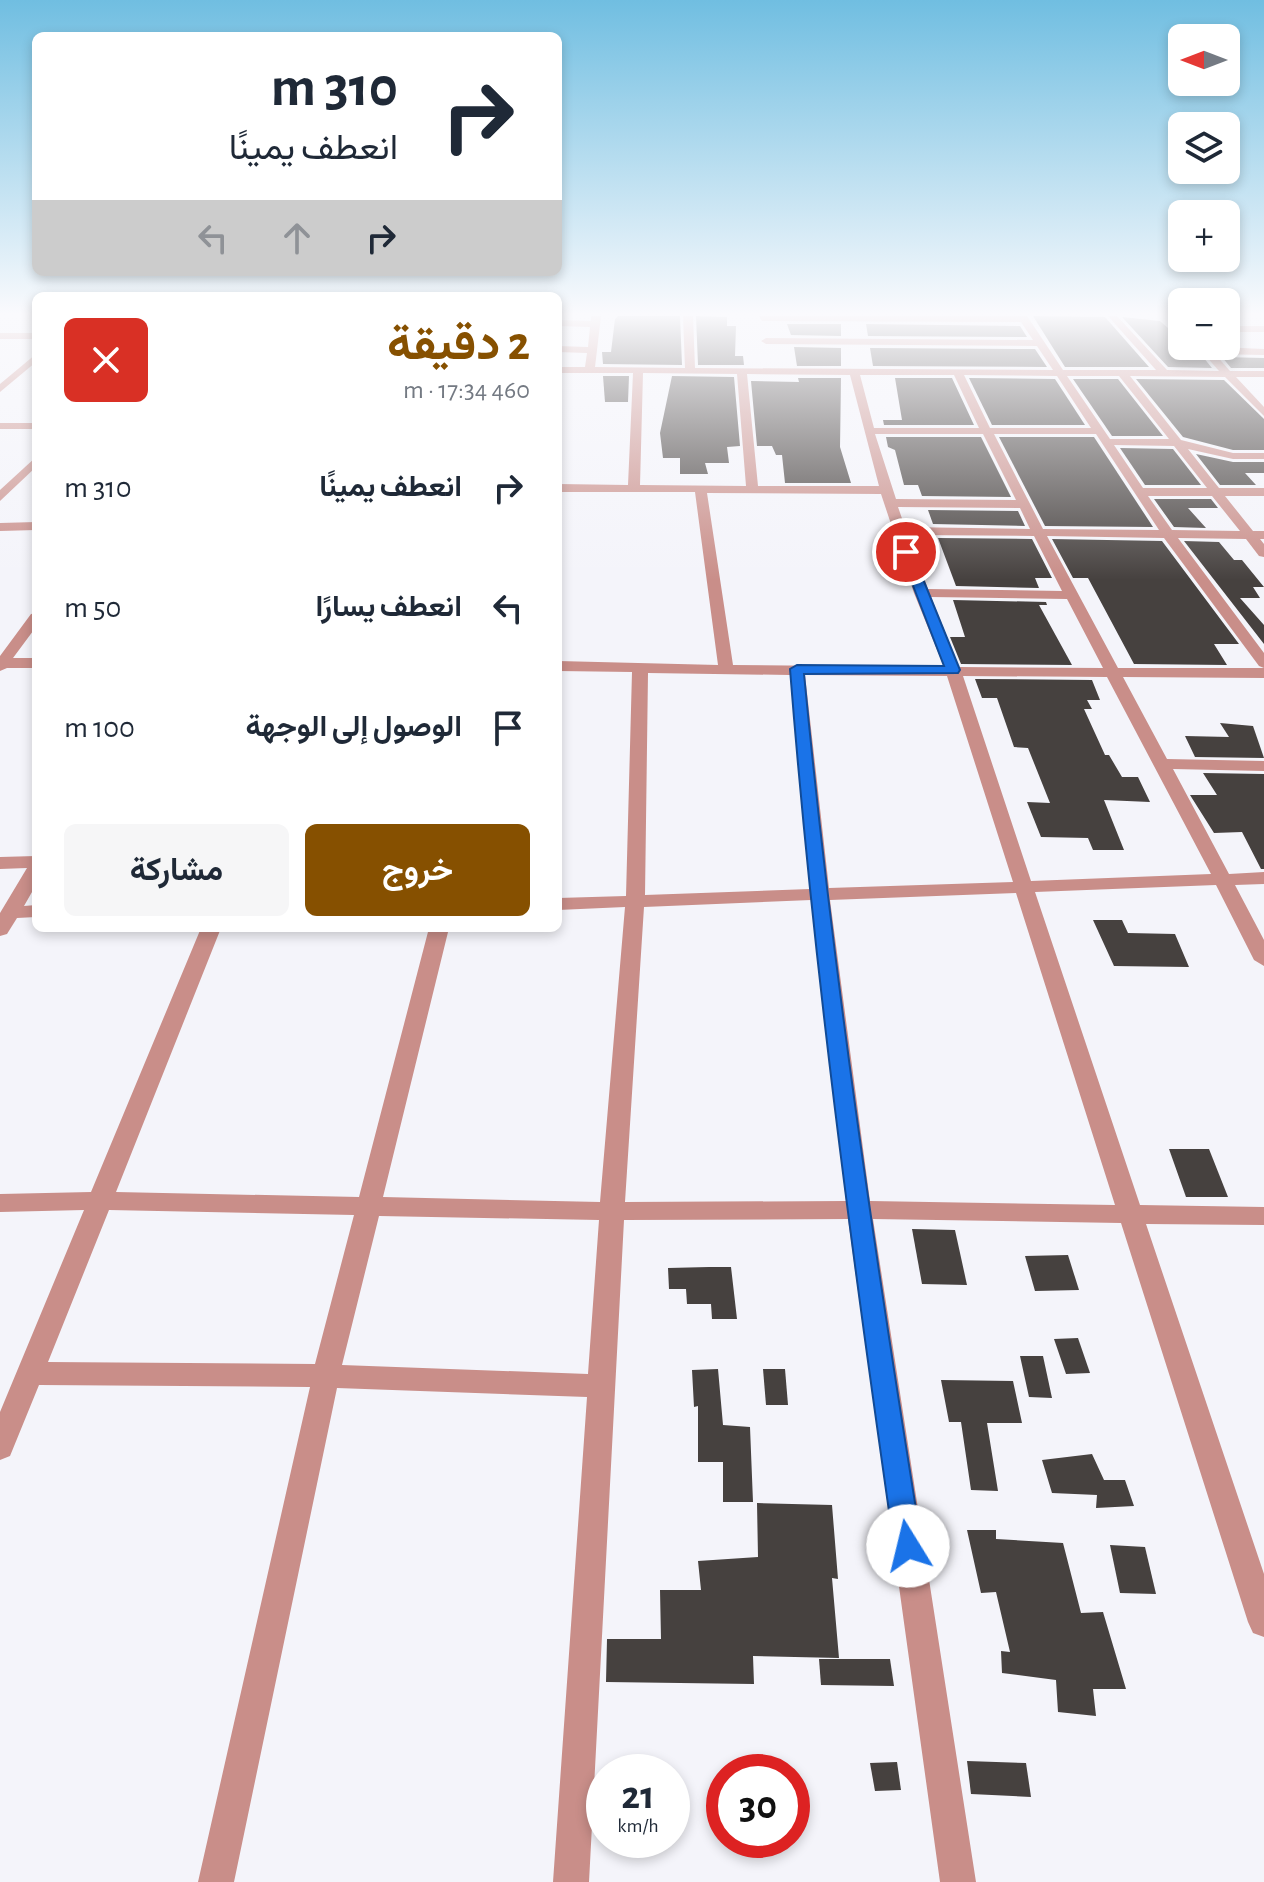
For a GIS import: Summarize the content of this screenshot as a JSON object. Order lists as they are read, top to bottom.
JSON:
{
  "north": "left",
  "page": {
    "map_buttons": ["+", "−"],
    "turn": ["310 m", "انعطف يمينًا"],
    "heading": ["2 دقيقة", "460 m · 17:34"],
    "list": [
      {
        "name": "انعطف يمينًا",
        "value": "310 m"
      },
      {
        "name": "انعطف يسارًا",
        "value": "50 m"
      },
      {
        "name": "الوصول إلى الوجهة",
        "value": "100 m"
      }
    ],
    "buttons": ["خروج", "مشاركة"],
    "speed": "21 km/h",
    "limit": "30"
  }
}
